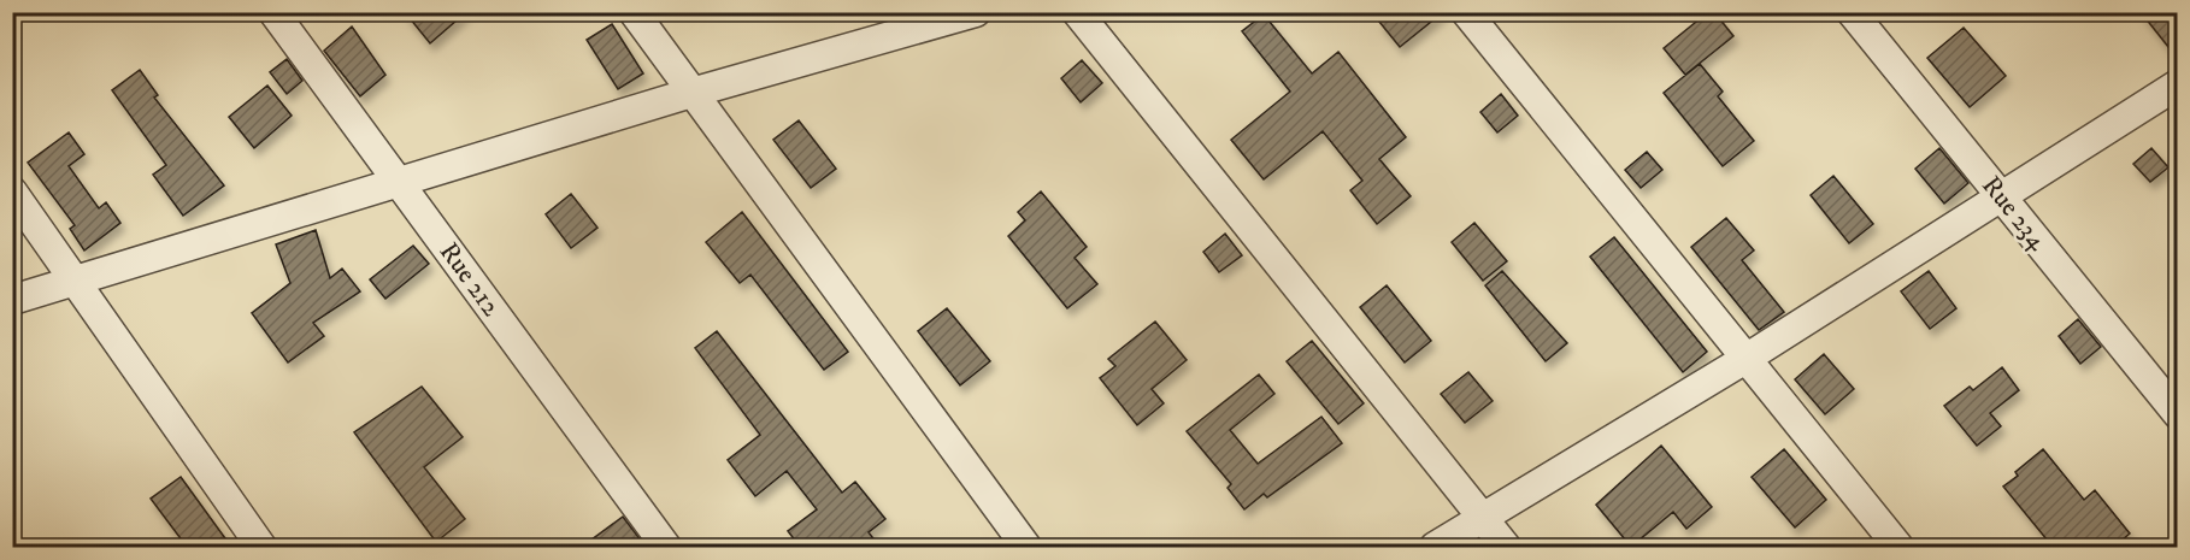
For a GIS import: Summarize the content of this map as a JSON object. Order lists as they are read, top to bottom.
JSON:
{
  "streets": {
    "street": ["Rue 234", "Rue 212"]
  }
}
